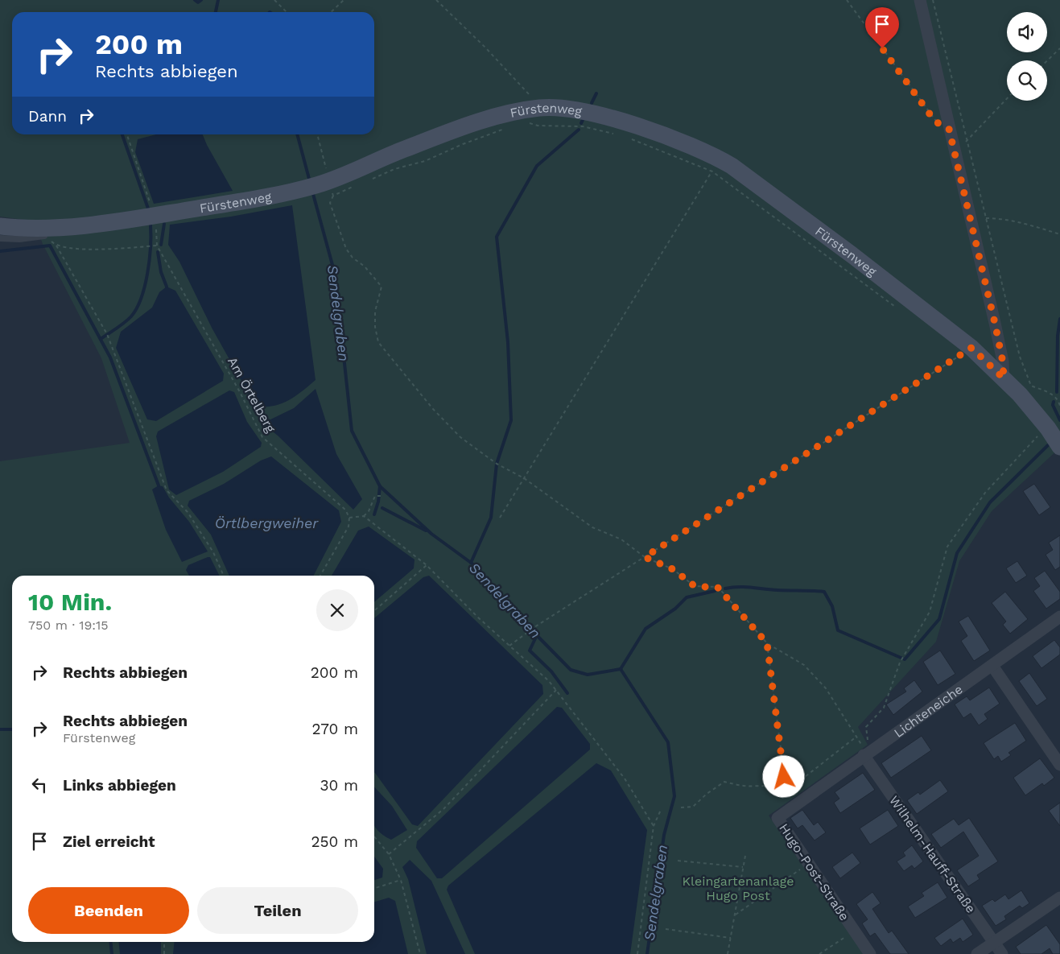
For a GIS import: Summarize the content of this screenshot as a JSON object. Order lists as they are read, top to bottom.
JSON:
{
  "streets": {
    "street": [
      "Fürstenweg",
      "Lichteneiche",
      "Wilhelm-Hauff-Straße",
      "Hugo-Post-Straße"
    ],
    "path": ["Am Örtelberg"]
  },
  "crossings": [
    ["Fürstenweg", "Am Örtelberg"],
    ["Lichteneiche", "Wilhelm-Hauff-Straße"],
    ["Lichteneiche", "Hugo-Post-Straße"],
    ["Wilhelm-Hauff-Straße", "Hugo-Post-Straße"]
  ],
  "water": ["Sendelgraben", "Örtlbergweiher"],
  "parks": ["Kleingartenanlage Hugo Post"],
  "page": {
    "turn": ["200 m", "Rechts abbiegen"],
    "then": "Dann",
    "heading": ["10 Min.", "750 m · 19:15"],
    "list": [
      {
        "name": "Rechts abbiegen",
        "value": "200 m"
      },
      {
        "name": "Rechts abbiegen",
        "note": "Fürstenweg",
        "value": "270 m"
      },
      {
        "name": "Links abbiegen",
        "value": "30 m"
      },
      {
        "name": "Ziel erreicht",
        "value": "250 m"
      }
    ],
    "buttons": ["Beenden", "Teilen"]
  }
}
